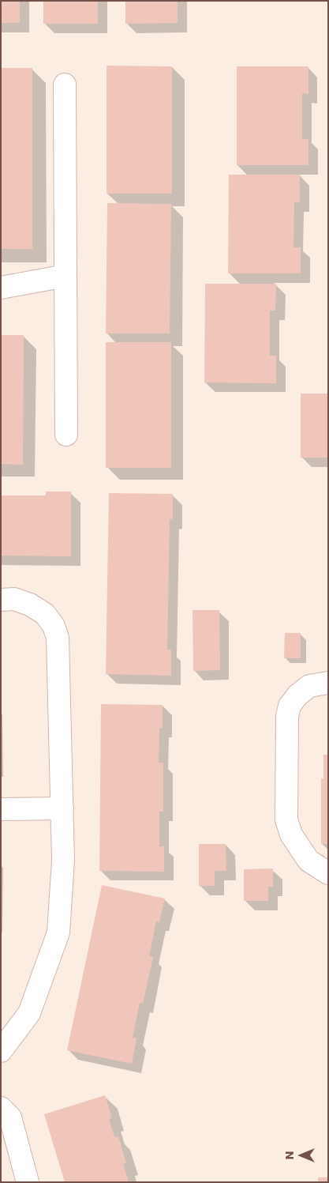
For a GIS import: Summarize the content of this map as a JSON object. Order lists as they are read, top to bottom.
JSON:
{
  "north": "left"
}
